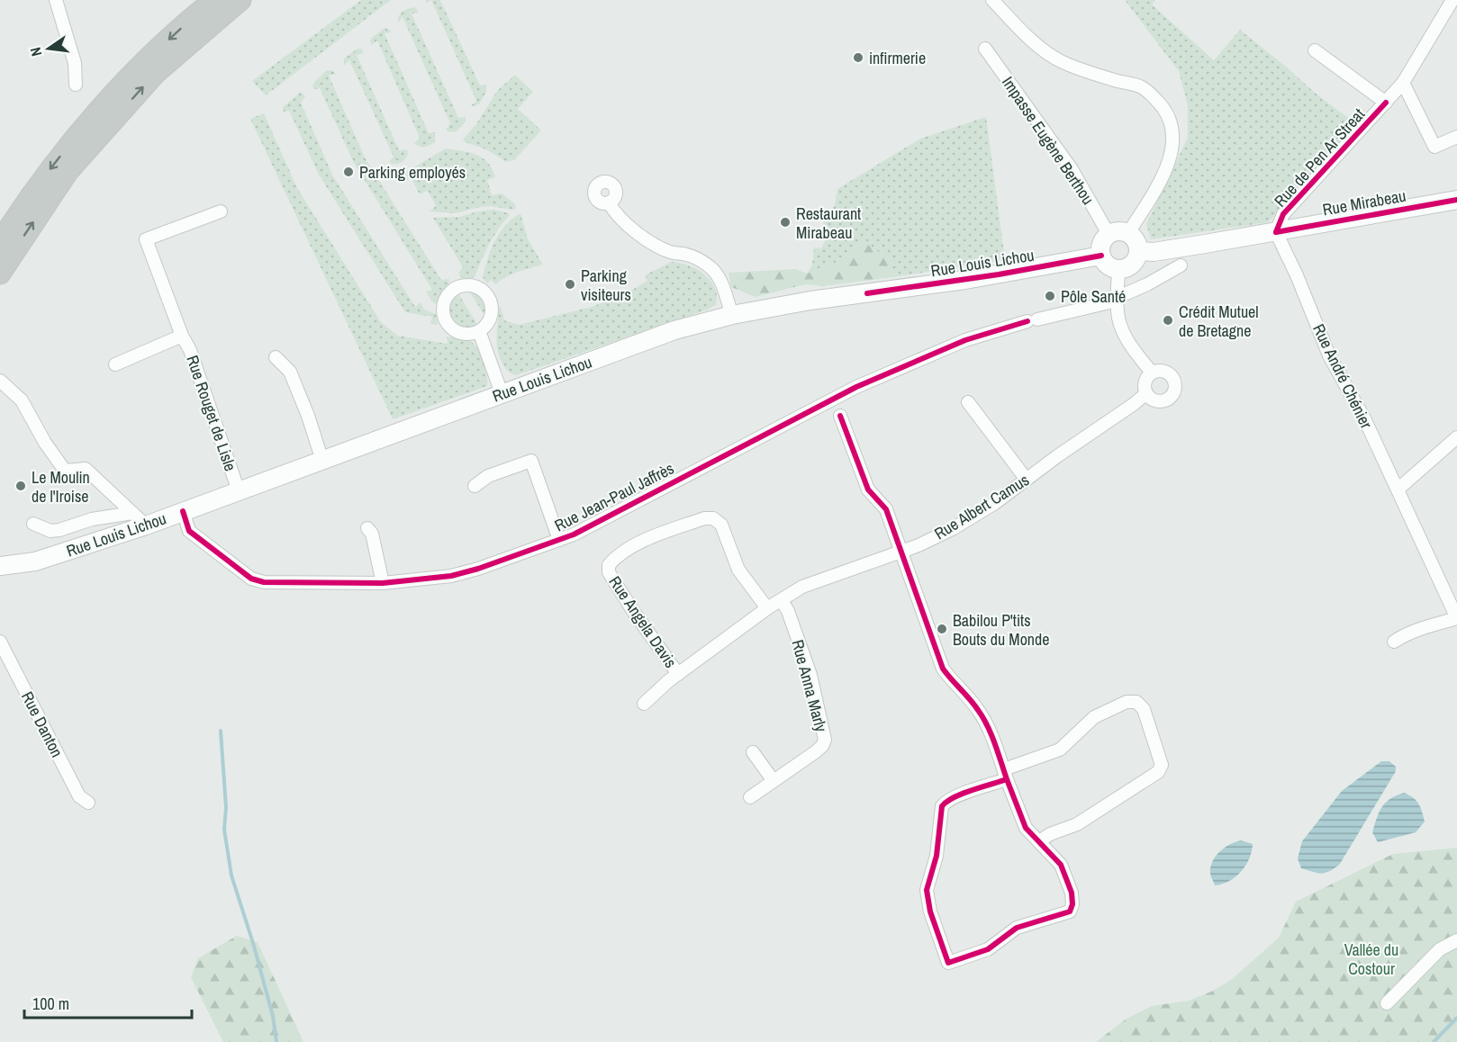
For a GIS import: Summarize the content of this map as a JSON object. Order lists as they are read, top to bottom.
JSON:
{
  "streets": {
    "main road": ["Rue Mirabeau", "Rue Louis Lichou"],
    "street": [
      "Impasse Eugène Berthou",
      "Rue de Pen Ar Streat",
      "Rue André Chénier",
      "Rue Rouget de Lisle",
      "Rue Jean-Paul Jaffrès",
      "Rue Albert Camus",
      "Rue Angela Davis",
      "Rue Anna Marly",
      "Rue Danton"
    ]
  },
  "crossings": [
    ["Impasse Eugène Berthou", "Rue Louis Lichou"],
    ["Rue de Pen Ar Streat", "Rue Mirabeau"],
    ["Rue de Pen Ar Streat", "Rue André Chénier"],
    ["Rue Mirabeau", "Rue André Chénier"],
    ["Rue Louis Lichou", "Rue Rouget de Lisle"],
    ["Rue Louis Lichou", "Rue Jean-Paul Jaffrès"],
    ["Rue Albert Camus", "Rue Angela Davis"],
    ["Rue Albert Camus", "Rue Anna Marly"]
  ],
  "parks": ["Vallée du Costour"],
  "places": [
    "infirmerie",
    "Parking employés",
    "Restaurant Mirabeau",
    "Parking visiteurs",
    "Pôle Santé",
    "Crédit Mutuel de Bretagne",
    "Le Moulin de l'Iroise",
    "Babilou P'tits Bouts du Monde"
  ],
  "scale_bar": "100 m",
  "north": "left"
}
